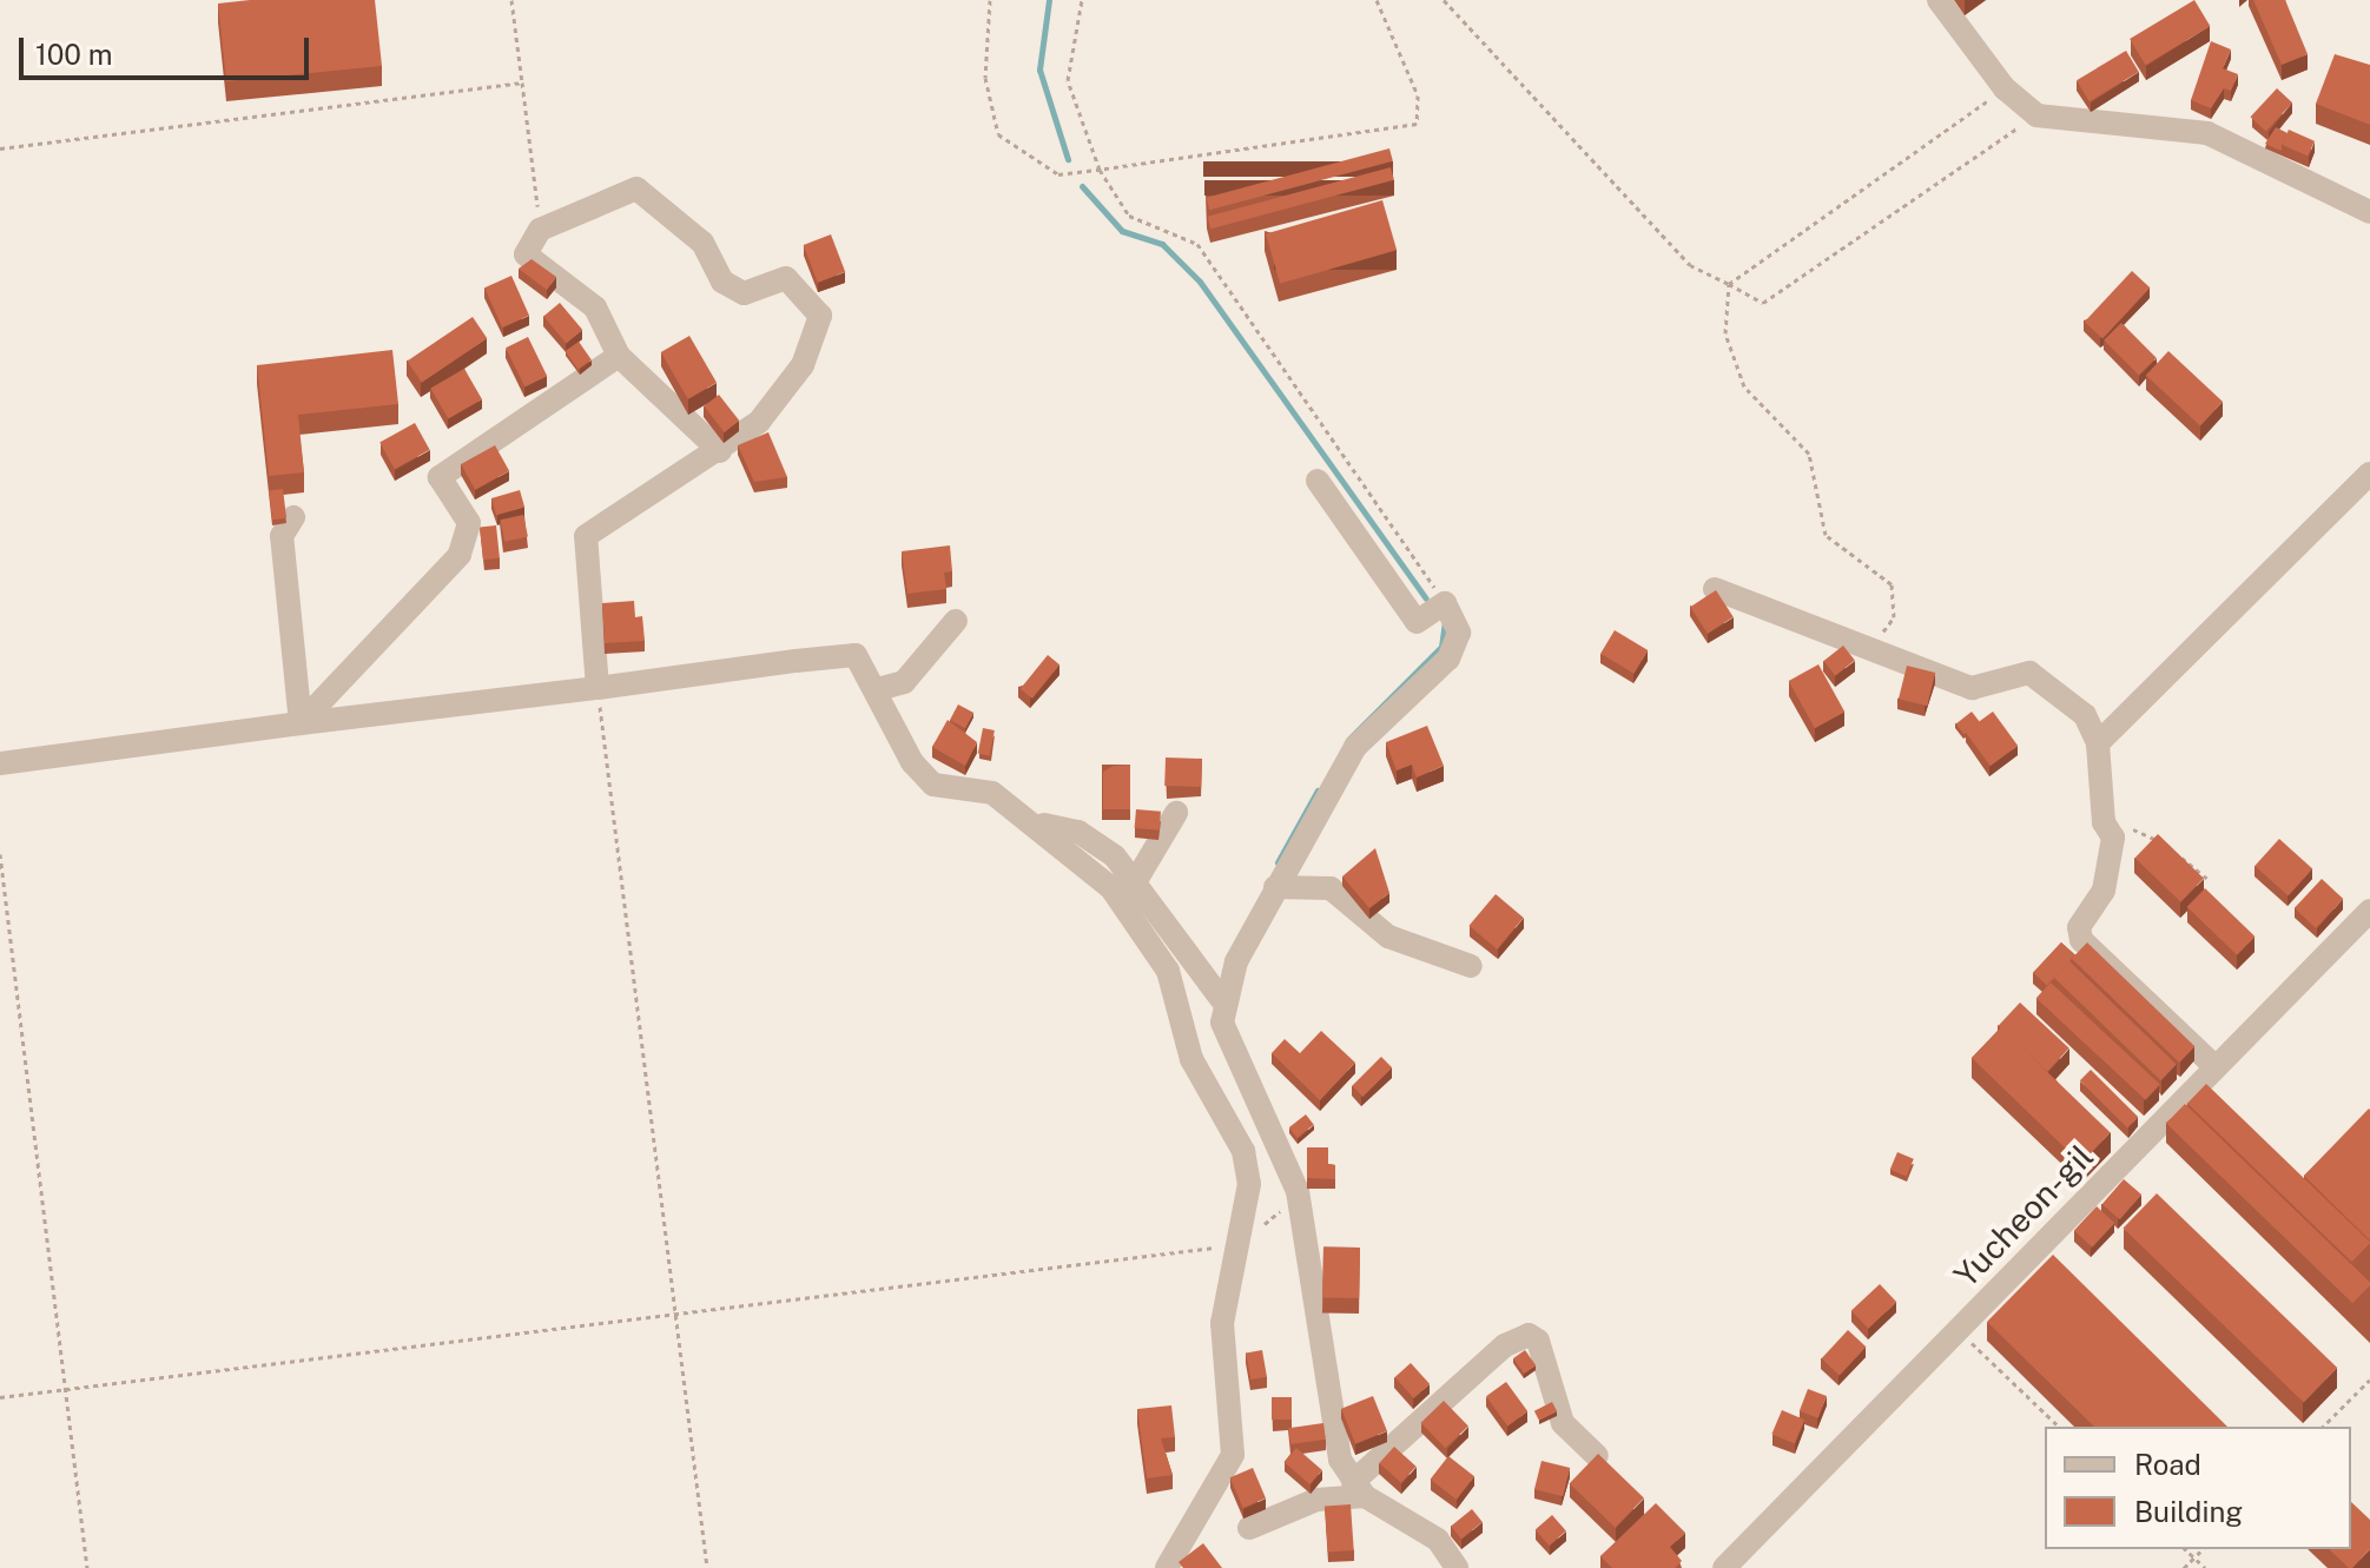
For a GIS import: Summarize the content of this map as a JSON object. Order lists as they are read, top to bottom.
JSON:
{
  "streets": {
    "street": ["Yucheon-gil"]
  },
  "legend": ["Road", "Building"],
  "scale_bar": "100 m"
}
